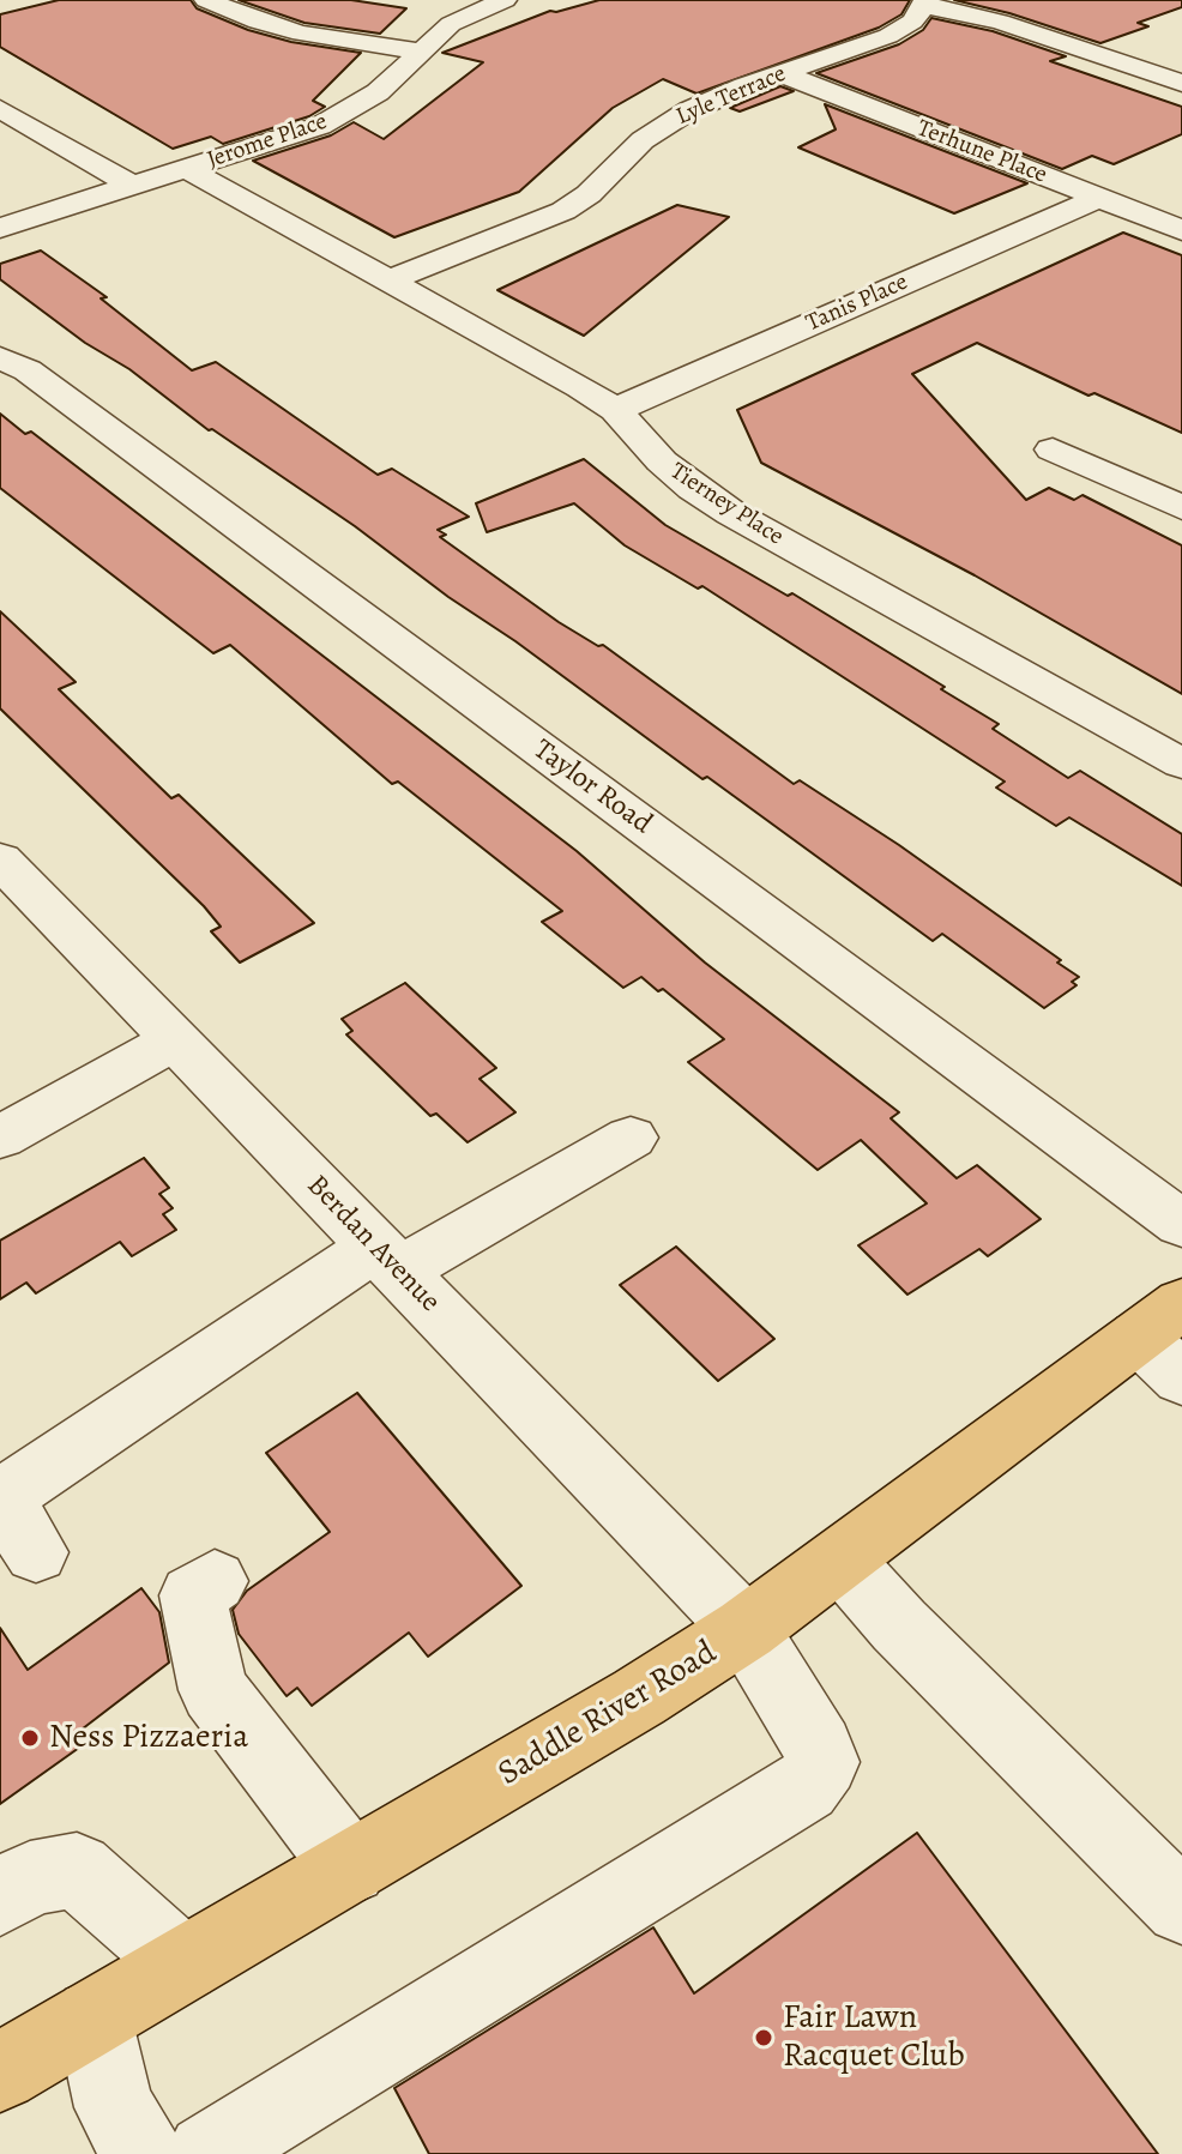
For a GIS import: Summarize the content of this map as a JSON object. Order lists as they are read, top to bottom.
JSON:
{
  "streets": {
    "main road": ["Saddle River Road"],
    "street": [
      "Lyle Terrace",
      "Jerome Place",
      "Terhune Place",
      "Tanis Place",
      "Tierney Place",
      "Taylor Road",
      "Berdan Avenue"
    ]
  },
  "crossings": [
    ["Lyle Terrace", "Terhune Place"],
    ["Lyle Terrace", "Tierney Place"],
    ["Jerome Place", "Tierney Place"],
    ["Terhune Place", "Tanis Place"],
    ["Tanis Place", "Tierney Place"],
    ["Berdan Avenue", "Saddle River Road"]
  ],
  "places": ["Ness Pizzaeria", "Fair Lawn Racquet Club"]
}
